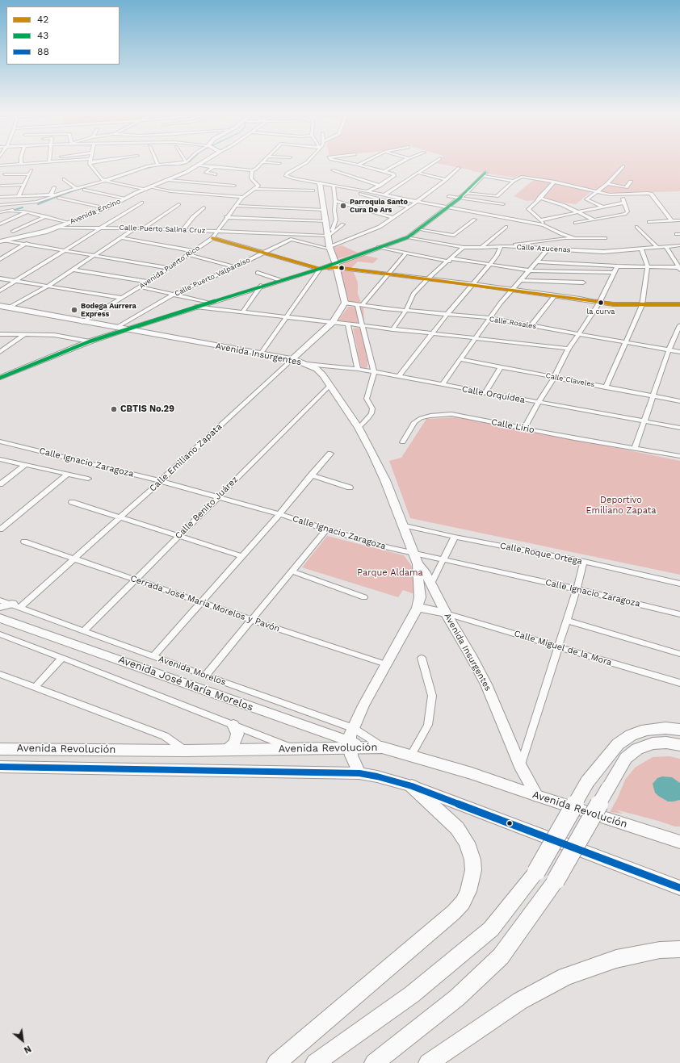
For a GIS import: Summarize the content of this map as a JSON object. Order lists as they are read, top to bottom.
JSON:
{
  "streets": {
    "main road": [
      "Avenida Encino",
      "Avenida Insurgentes",
      "Calle Emiliano Zapata",
      "Avenida José María Morelos",
      "Avenida Revolución"
    ],
    "street": [
      "Calle Puerto Salina Cruz",
      "Calle Azucenas",
      "Avenida Puerto Rico",
      "Calle Puerto Valparaíso",
      "Calle Rosales",
      "Calle Claveles",
      "Calle Orquídea",
      "Calle Lirio",
      "Calle Ignacio Zaragoza",
      "Calle Benito Juárez",
      "Calle Roque Ortega",
      "Cerrada José María Morelos y Pavón",
      "Calle Miguel de la Mora",
      "Avenida Morelos"
    ]
  },
  "crossings": [
    ["Avenida Encino", "Calle Puerto Salina Cruz"],
    ["Calle Puerto Salina Cruz", "Avenida Puerto Rico"],
    ["Avenida Puerto Rico", "Avenida Insurgentes"],
    ["Calle Puerto Valparaíso", "Avenida Insurgentes"],
    ["Calle Rosales", "Calle Emiliano Zapata"],
    ["Avenida Insurgentes", "Calle Orquídea"],
    ["Avenida Insurgentes", "Calle Emiliano Zapata"],
    ["Avenida Insurgentes", "Calle Ignacio Zaragoza"],
    ["Avenida Insurgentes", "Calle Benito Juárez"],
    ["Avenida Insurgentes", "Calle Roque Ortega"],
    ["Avenida Insurgentes", "Cerrada José María Morelos y Pavón"],
    ["Avenida Insurgentes", "Calle Miguel de la Mora"],
    ["Avenida Insurgentes", "Avenida Morelos"],
    ["Avenida Insurgentes", "Avenida José María Morelos"],
    ["Avenida Insurgentes", "Avenida Revolución"],
    ["Calle Emiliano Zapata", "Calle Ignacio Zaragoza"],
    ["Calle Emiliano Zapata", "Cerrada José María Morelos y Pavón"],
    ["Calle Emiliano Zapata", "Avenida Morelos"],
    ["Calle Ignacio Zaragoza", "Calle Benito Juárez"],
    ["Calle Benito Juárez", "Cerrada José María Morelos y Pavón"],
    ["Calle Benito Juárez", "Avenida Morelos"],
    ["Avenida Morelos", "Avenida Revolución"],
    ["Avenida José María Morelos", "Avenida Revolución"]
  ],
  "parks": ["Deportivo Emiliano Zapata", "Parque Aldama"],
  "places": [
    "Parroquia Santo Cura De Ars",
    "la curva",
    "Bodega Aurrera Express",
    "CBTIS No.29"
  ],
  "lines": ["transit line 43", "transit line 42", "transit line 88"],
  "legend": ["42", "43", "88"],
  "north": "bottom right"
}
